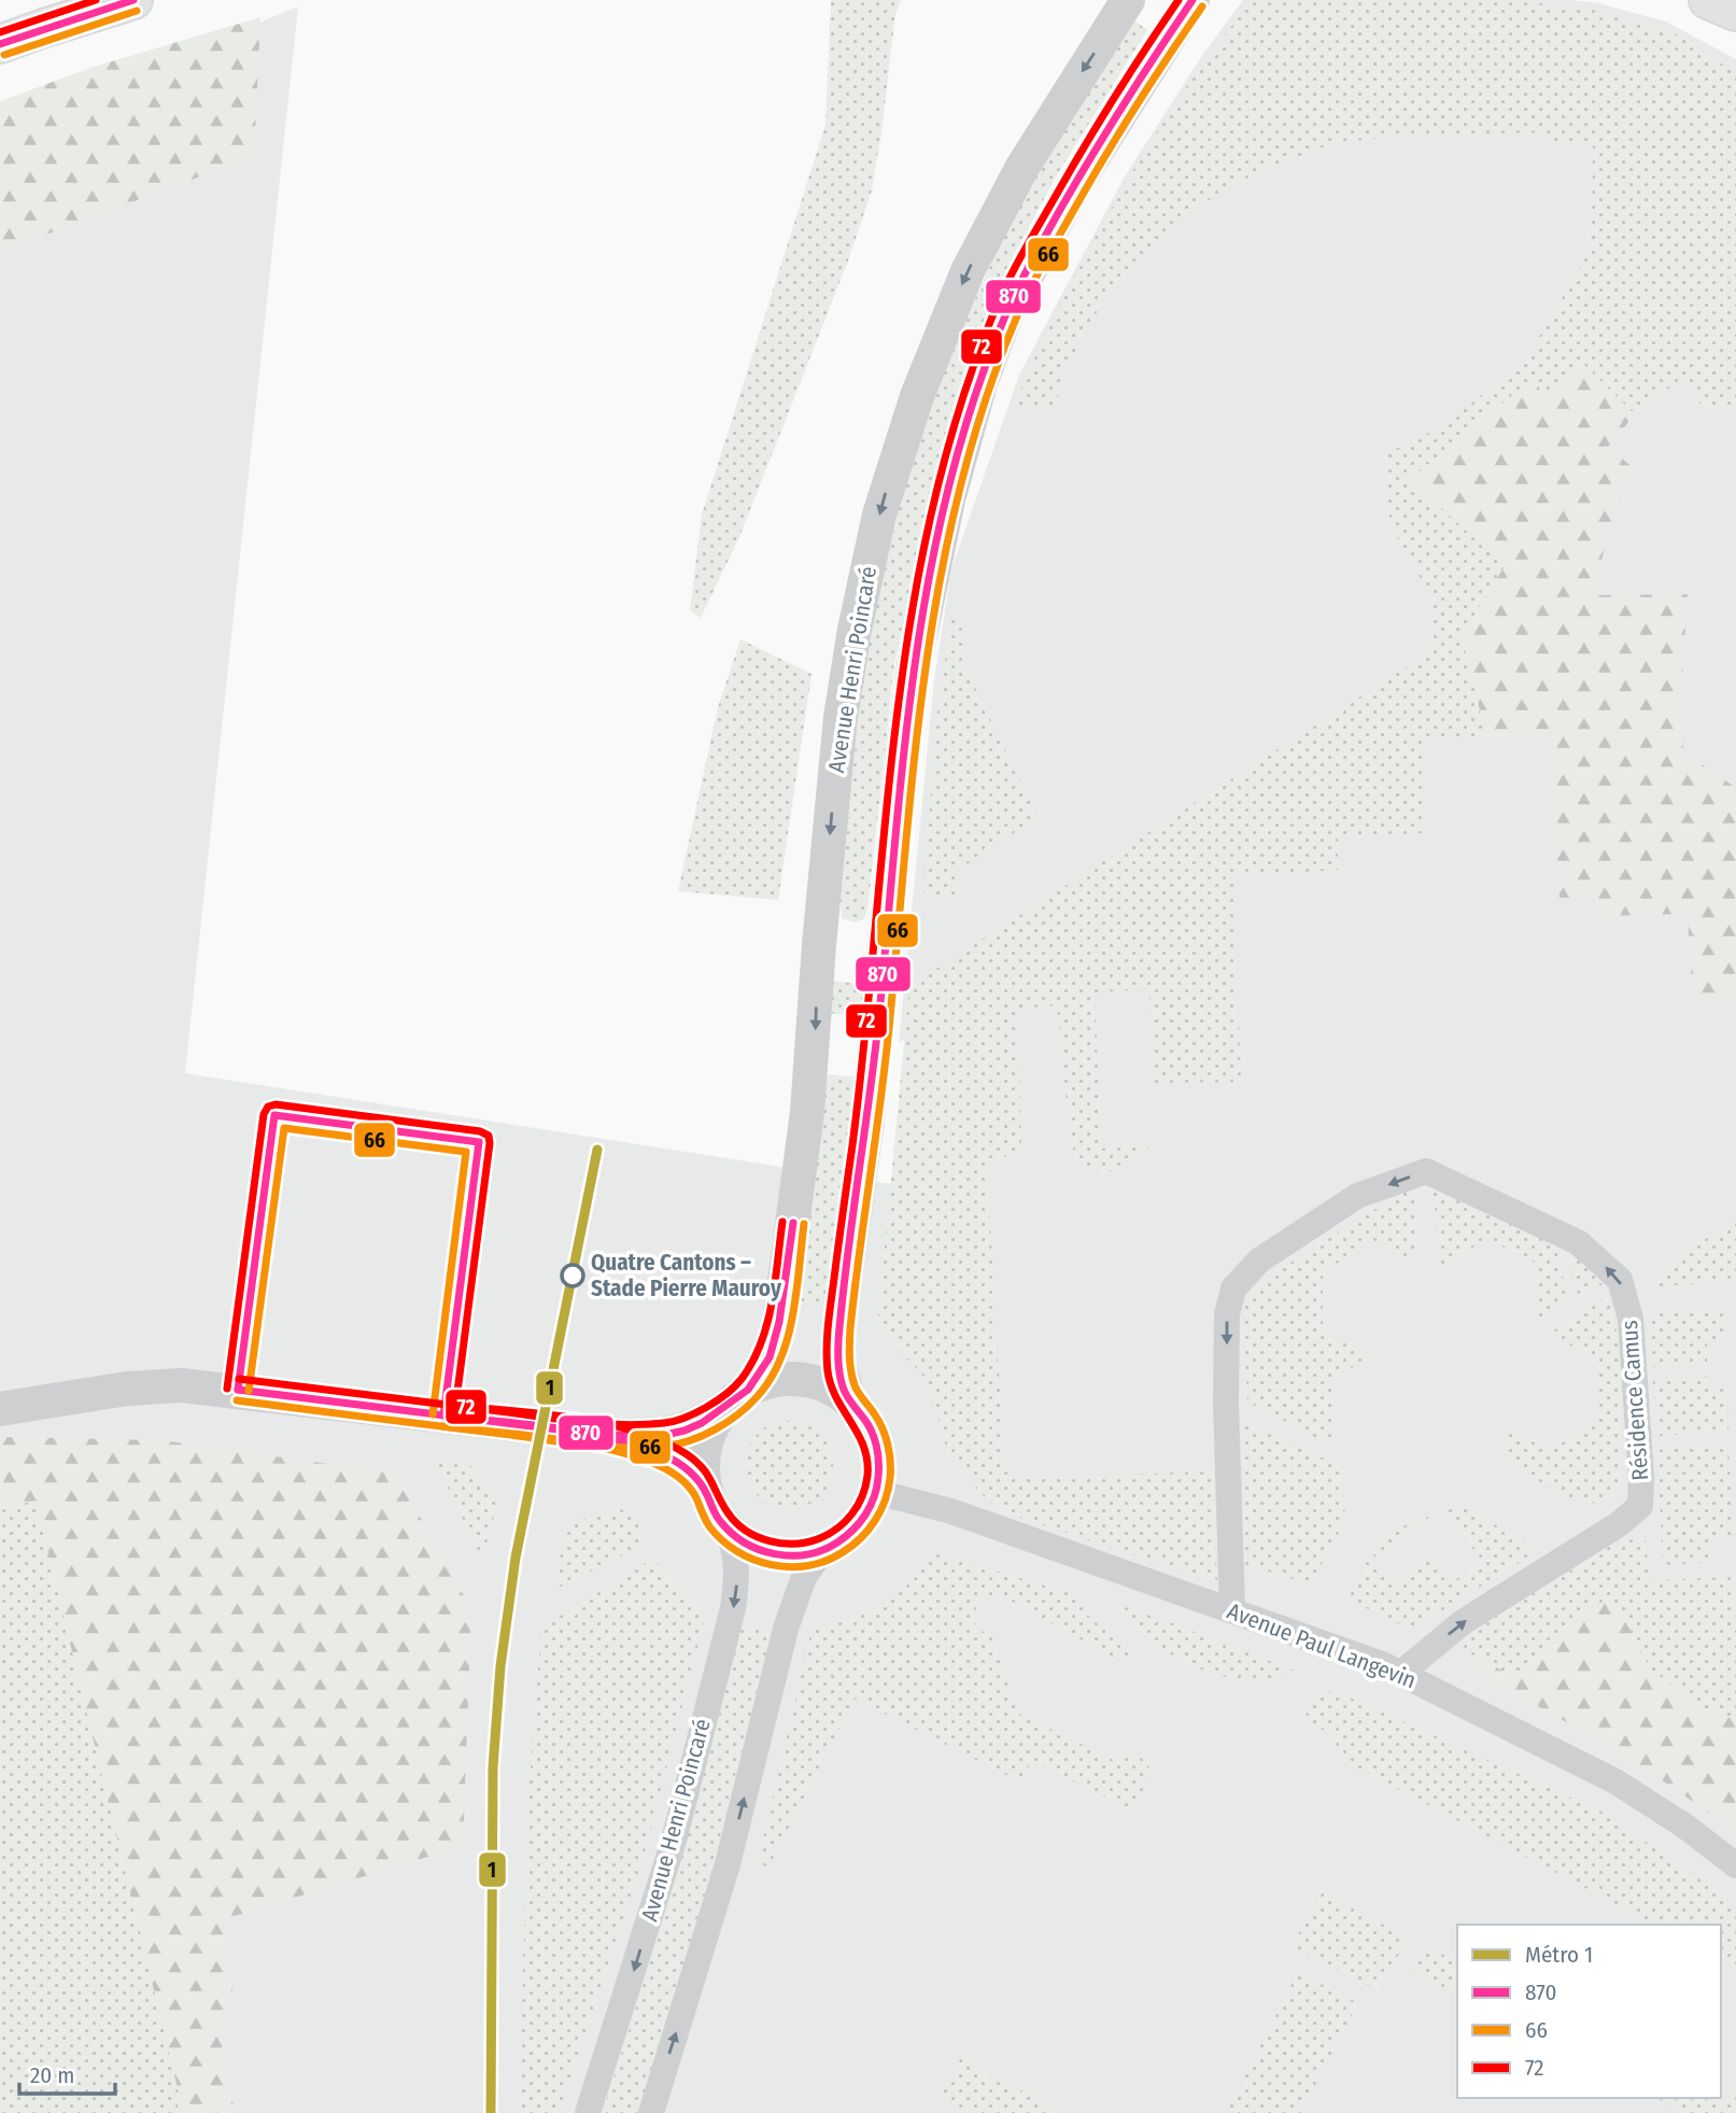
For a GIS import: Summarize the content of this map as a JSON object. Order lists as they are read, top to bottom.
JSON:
{
  "streets": {
    "street": ["Avenue Henri Poincaré", "Résidence Camus", "Avenue Paul Langevin"]
  },
  "crossings": [
    ["Avenue Henri Poincaré", "Avenue Paul Langevin"],
    ["Résidence Camus", "Avenue Paul Langevin"]
  ],
  "places": ["Quatre Cantons – Stade Pierre Mauroy"],
  "lines": [
    "transit line 870",
    "transit line 72",
    "transit line 66",
    "metro line 1"
  ],
  "legend": [
    "Métro 1",
    "870",
    "66",
    "72"
  ],
  "scale_bar": "20 m"
}
